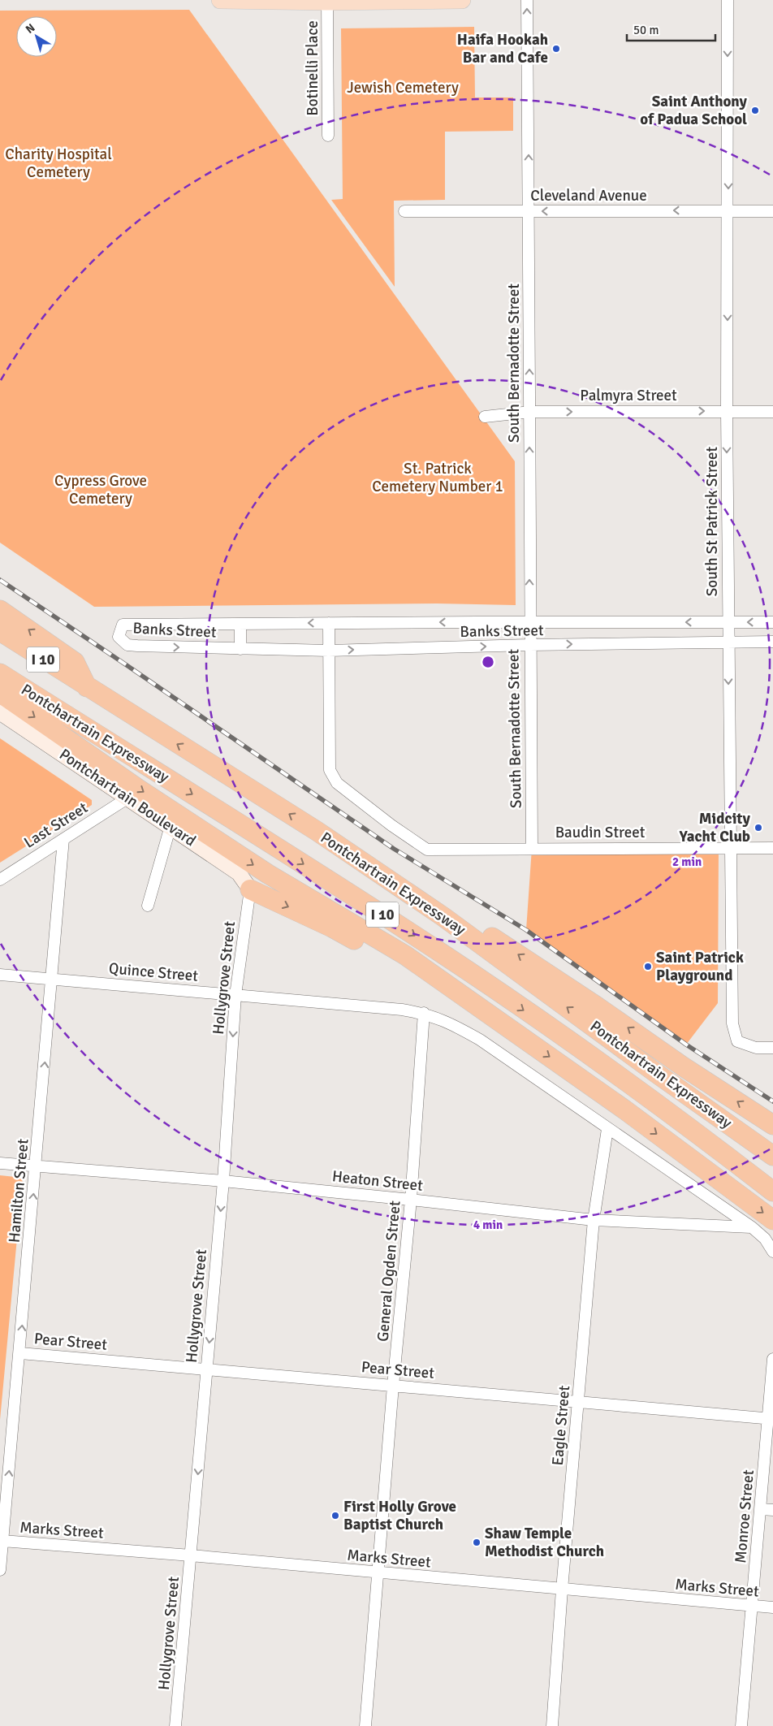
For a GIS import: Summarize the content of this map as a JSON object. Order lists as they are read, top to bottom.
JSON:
{
  "streets": {
    "highway": ["I 10", "Pontchartrain Expressway"],
    "street": [
      "Botinelli Place",
      "Cleveland Avenue",
      "South Bernadotte Street",
      "Palmyra Street",
      "South St Patrick Street",
      "Banks Street",
      "Pontchartrain Boulevard",
      "Last Street",
      "Baudin Street",
      "Quince Street",
      "Hollygrove Street",
      "Heaton Street",
      "Hamilton Street",
      "General Ogden Street",
      "Pear Street",
      "Eagle Street",
      "Monroe Street",
      "Marks Street"
    ]
  },
  "crossings": [
    ["Cleveland Avenue", "South Bernadotte Street"],
    ["Cleveland Avenue", "South St Patrick Street"],
    ["South Bernadotte Street", "Palmyra Street"],
    ["South Bernadotte Street", "Banks Street"],
    ["South Bernadotte Street", "Baudin Street"],
    ["Palmyra Street", "South St Patrick Street"],
    ["South St Patrick Street", "Banks Street"],
    ["South St Patrick Street", "Baudin Street"],
    ["Banks Street", "Baudin Street"],
    ["Pontchartrain Boulevard", "Last Street"],
    ["Pontchartrain Boulevard", "Hollygrove Street"],
    ["Last Street", "Hamilton Street"],
    ["Quince Street", "Hollygrove Street"],
    ["Quince Street", "Heaton Street"],
    ["Quince Street", "Hamilton Street"],
    ["Quince Street", "General Ogden Street"],
    ["Quince Street", "Eagle Street"],
    ["Hollygrove Street", "Heaton Street"],
    ["Hollygrove Street", "Pear Street"],
    ["Hollygrove Street", "Marks Street"],
    ["Heaton Street", "Hamilton Street"],
    ["Heaton Street", "General Ogden Street"],
    ["Heaton Street", "Eagle Street"],
    ["Hamilton Street", "Pear Street"],
    ["Hamilton Street", "Marks Street"],
    ["General Ogden Street", "Pear Street"],
    ["General Ogden Street", "Marks Street"],
    ["Pear Street", "Eagle Street"],
    ["Pear Street", "Monroe Street"],
    ["Eagle Street", "Marks Street"],
    ["Monroe Street", "Marks Street"]
  ],
  "one_way": [
    "Cleveland Avenue",
    "South Bernadotte Street",
    "Palmyra Street",
    "South St Patrick Street",
    "Hollygrove Street",
    "Hamilton Street"
  ],
  "parks": [
    "Jewish Cemetery",
    "Charity Hospital Cemetery",
    "St. Patrick Cemetery Number 1",
    "Cypress Grove Cemetery"
  ],
  "places": [
    "Haifa Hookah Bar and Cafe",
    "Saint Anthony of Padua School",
    "Midcity Yacht Club",
    "Saint Patrick Playground",
    "First Holly Grove Baptist Church",
    "Shaw Temple Methodist Church"
  ],
  "scale_bar": "50 m",
  "north": "top left",
  "rings": ["2 min", "4 min"]
}
